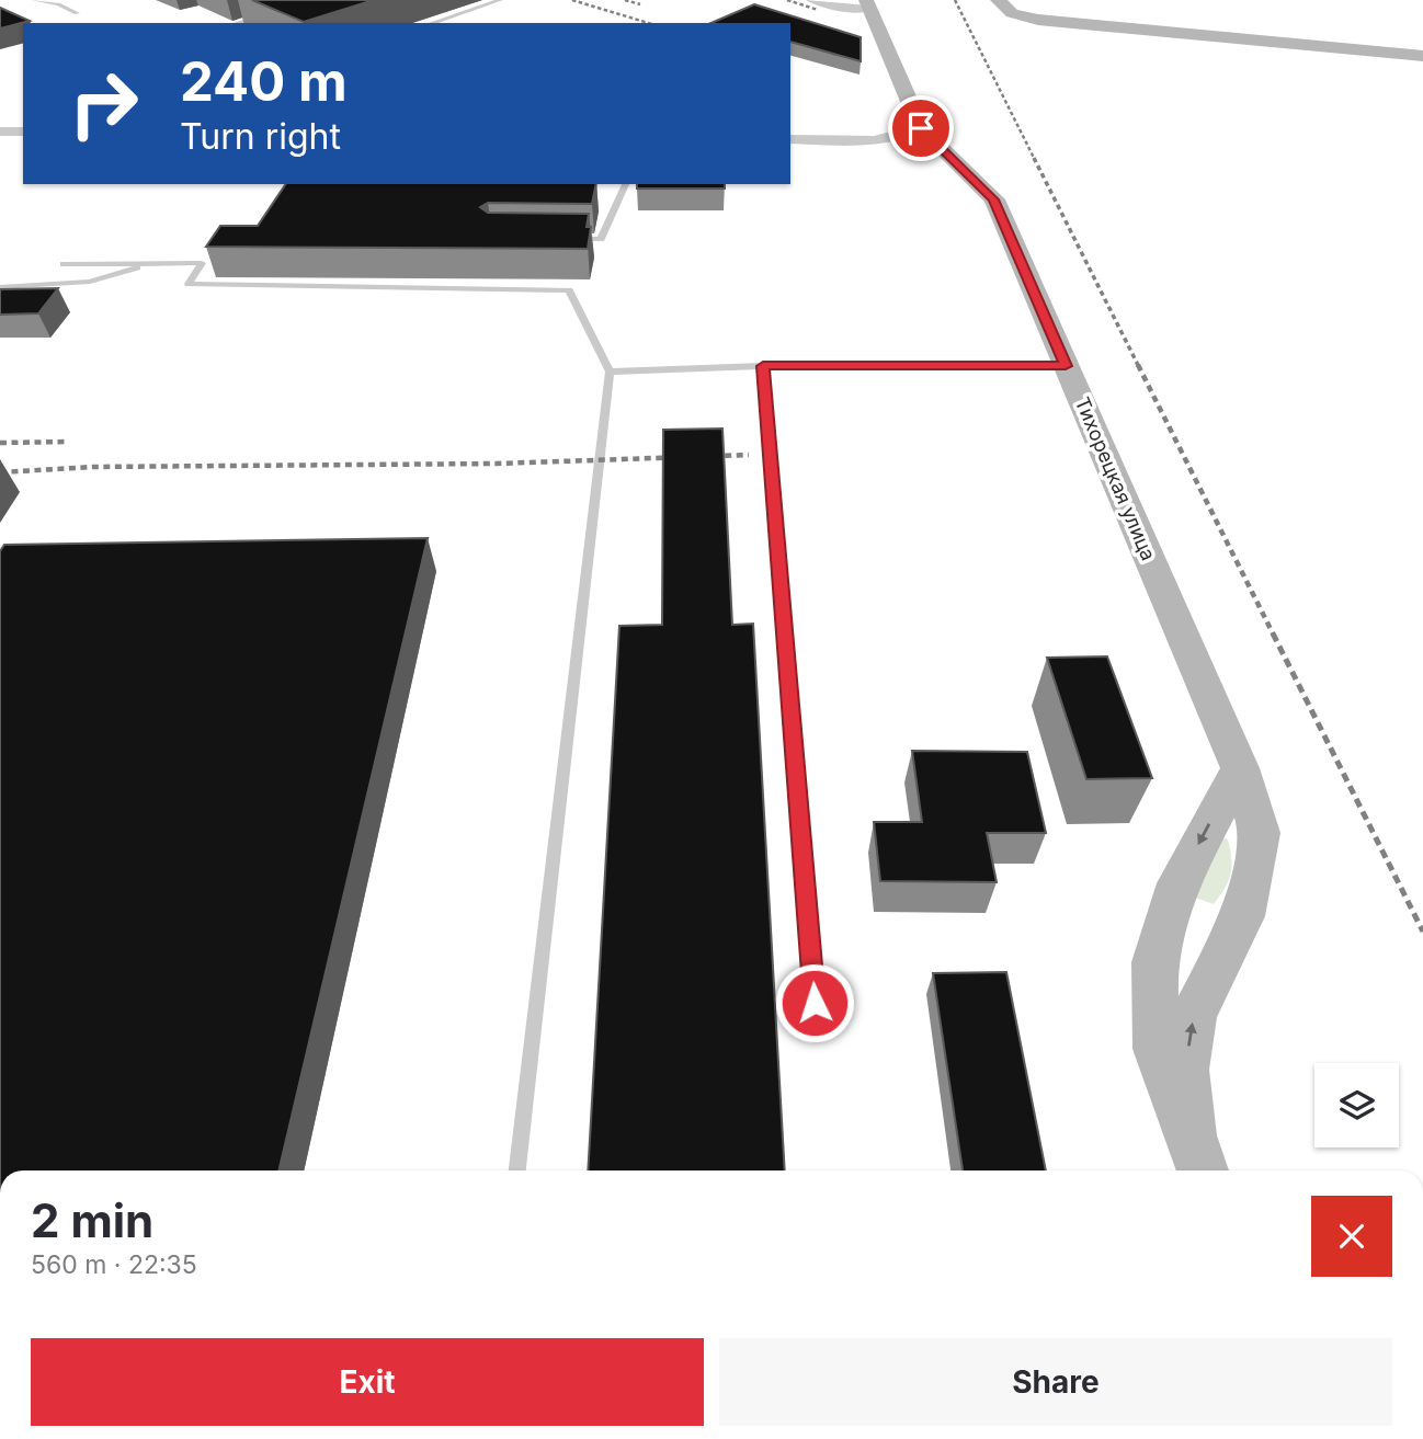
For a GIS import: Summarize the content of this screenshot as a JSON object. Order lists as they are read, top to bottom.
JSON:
{
  "streets": {
    "street": ["Тихорецкая улица"]
  },
  "page": {
    "turn": ["240 m", "Turn right"],
    "heading": ["2 min", "560 m · 22:35"],
    "buttons": ["Exit", "Share"]
  }
}
